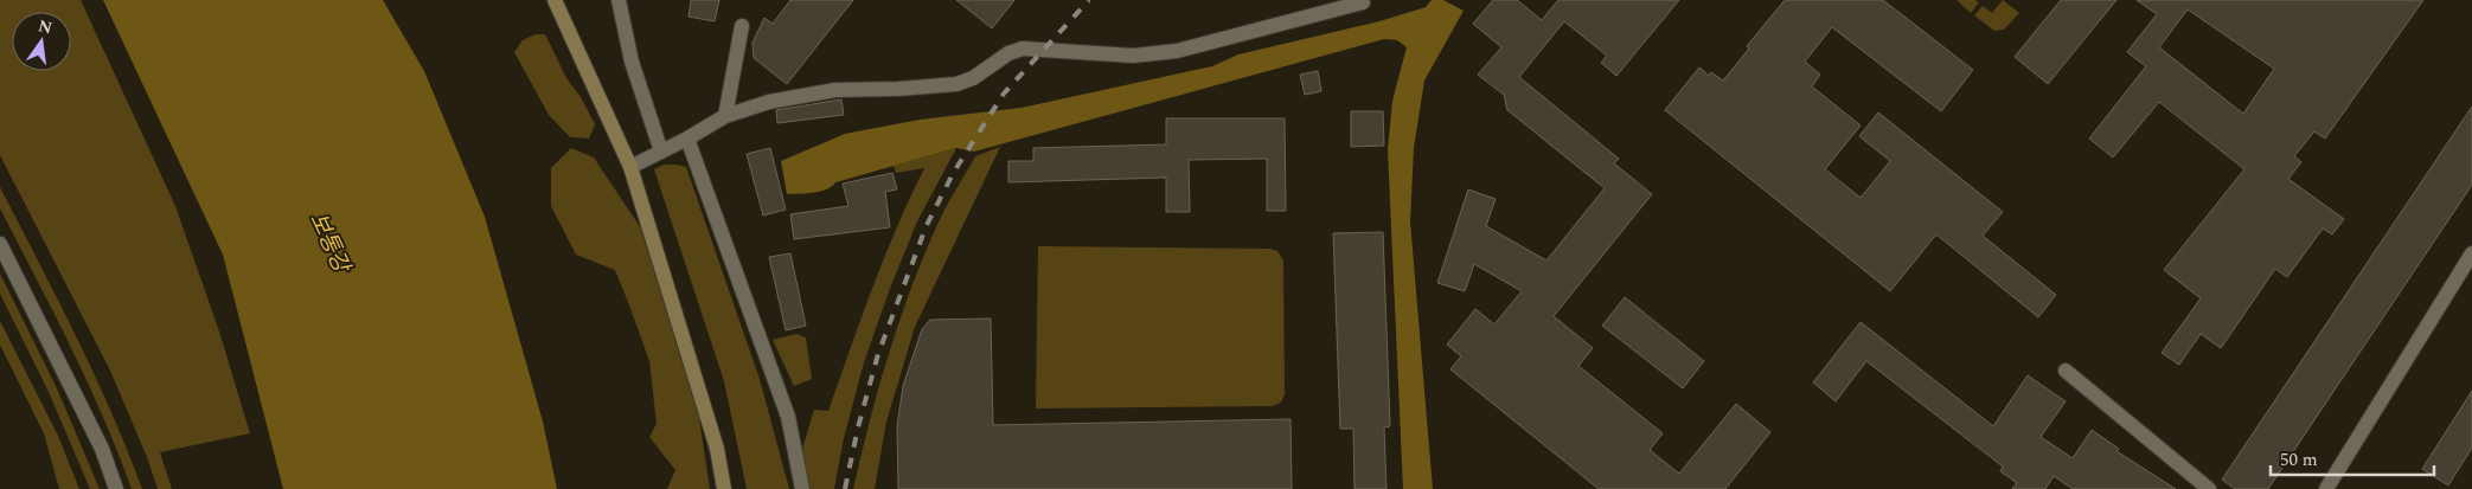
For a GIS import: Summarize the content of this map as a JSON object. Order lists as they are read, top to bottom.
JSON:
{
  "water": ["보통강"],
  "scale_bar": "50 m",
  "north": "top"
}
